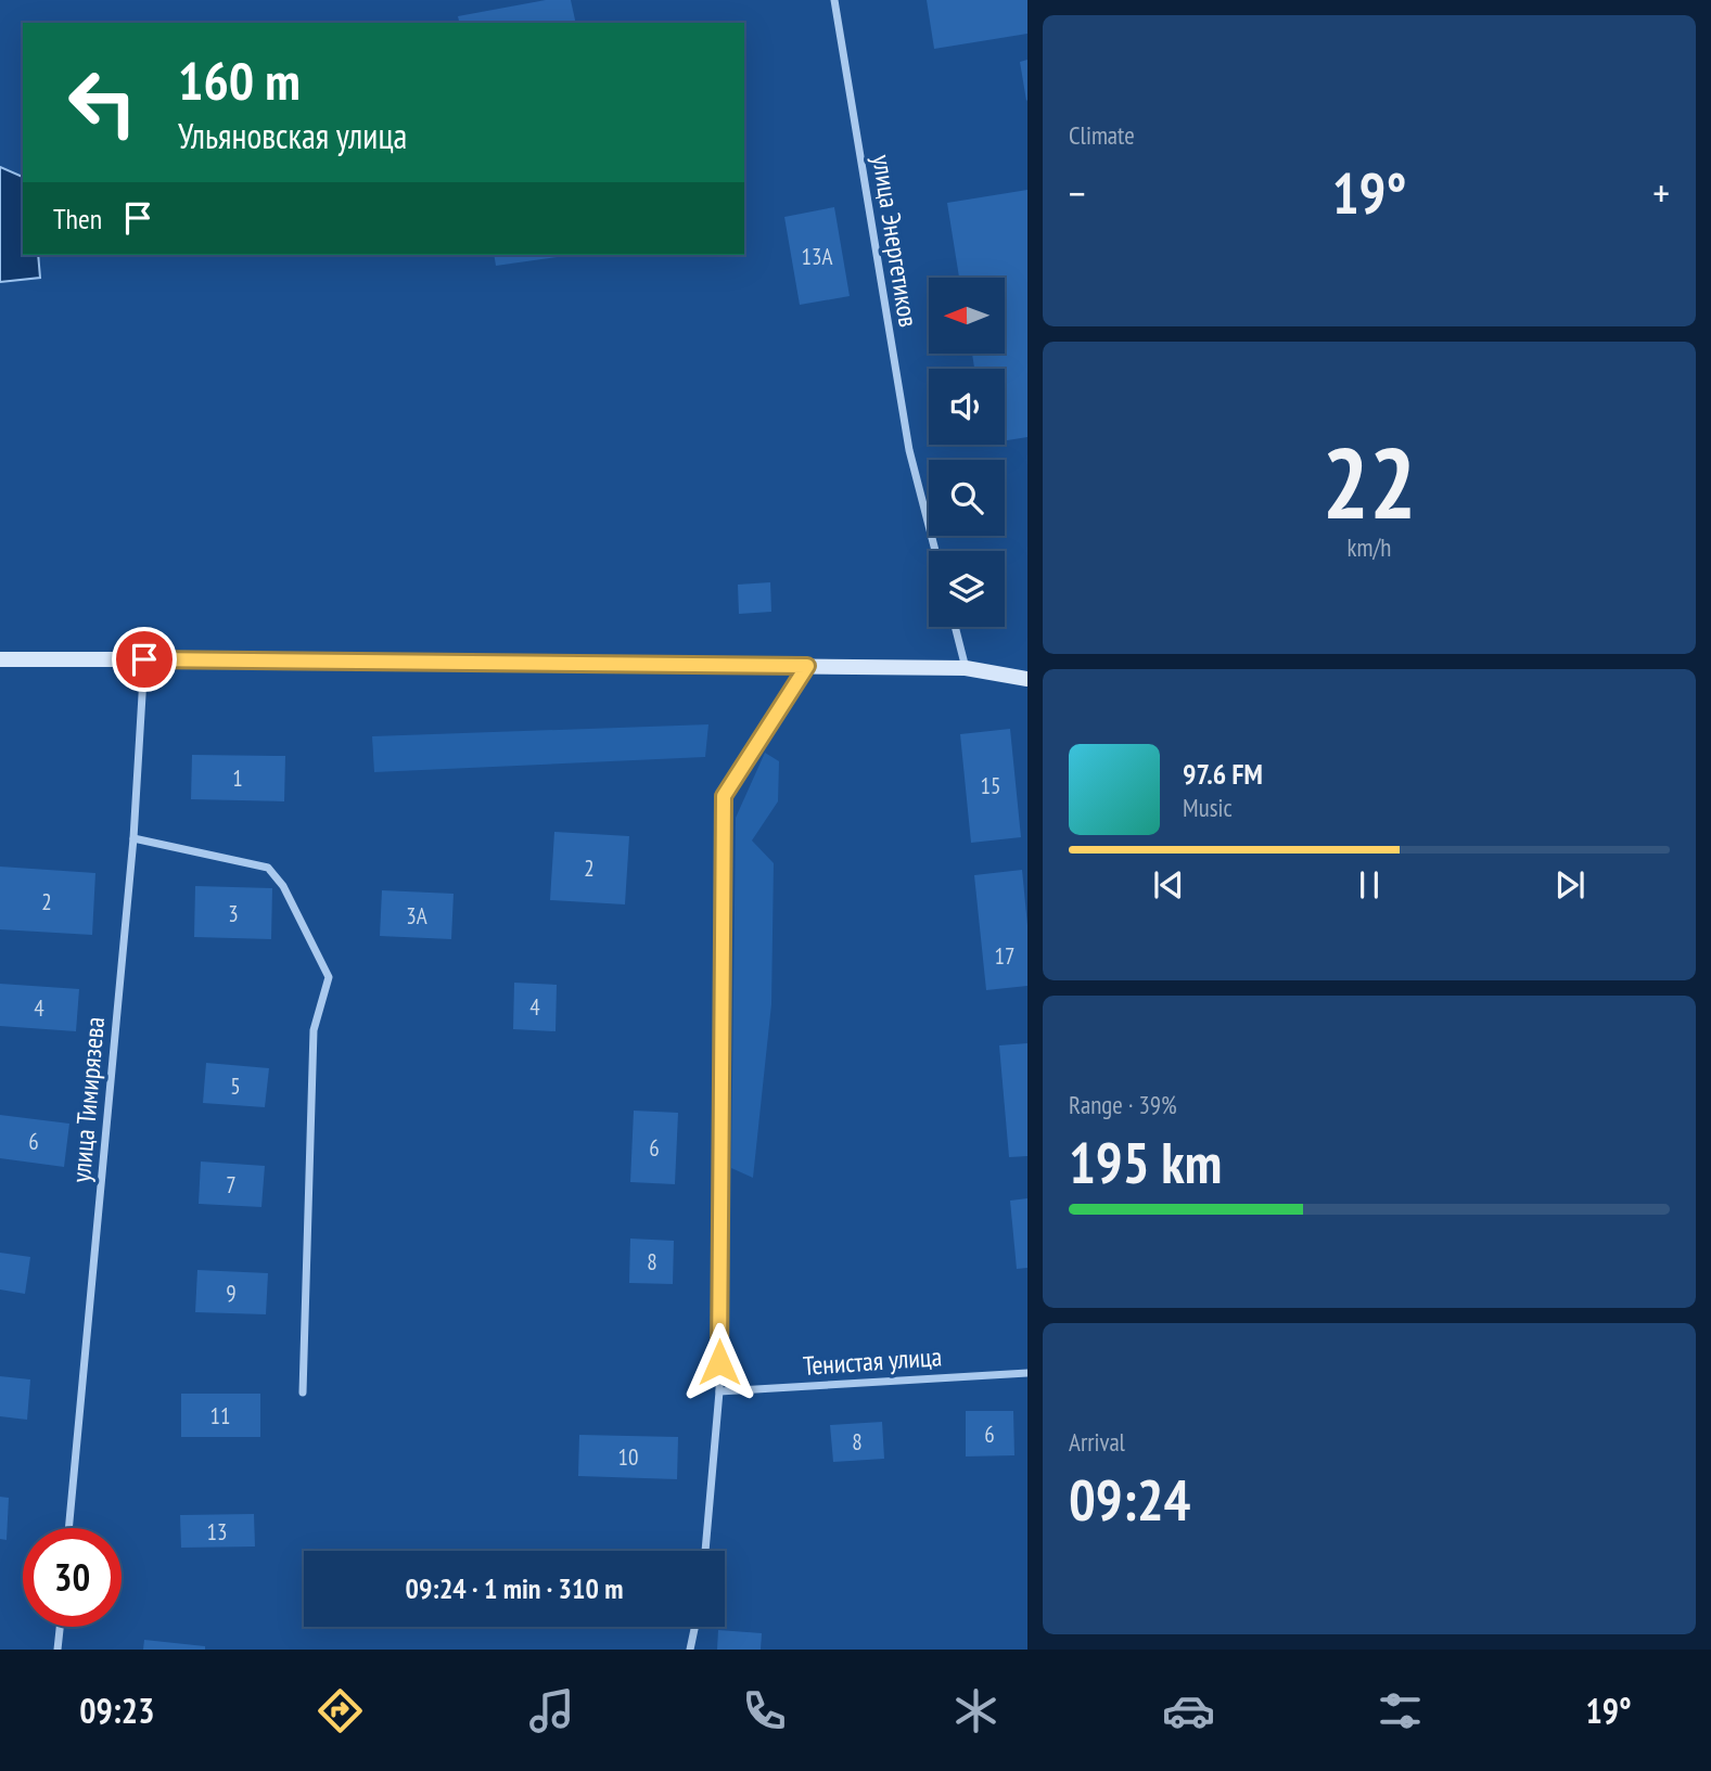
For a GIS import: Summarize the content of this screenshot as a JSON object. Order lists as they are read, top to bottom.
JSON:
{
  "streets": {
    "street": ["улица Энергетиков", "улица Тимирязева", "Тенистая улица"]
  },
  "house_numbers": [
    "13А",
    "1",
    "15",
    "2",
    "2",
    "3",
    "3А",
    "17",
    "4",
    "4",
    "5",
    "6",
    "6",
    "7",
    "8",
    "9",
    "11",
    "6",
    "8",
    "10",
    "13"
  ],
  "north": "left",
  "page": {
    "tile": [
      "Climate",
      ["22", "km/h"],
      ["Range · 39%", "195 km"],
      ["Arrival", "09:24"]
    ],
    "turn": ["160 m", "Ульяновская улица"],
    "heat": ["−", "19°", "+"],
    "then": "Then",
    "song": ["97.6 FM", "Music"],
    "limit": "30",
    "trip": "09:24 · 1 min · 310 m",
    "tabs": ["09:23", "19°"]
  }
}
